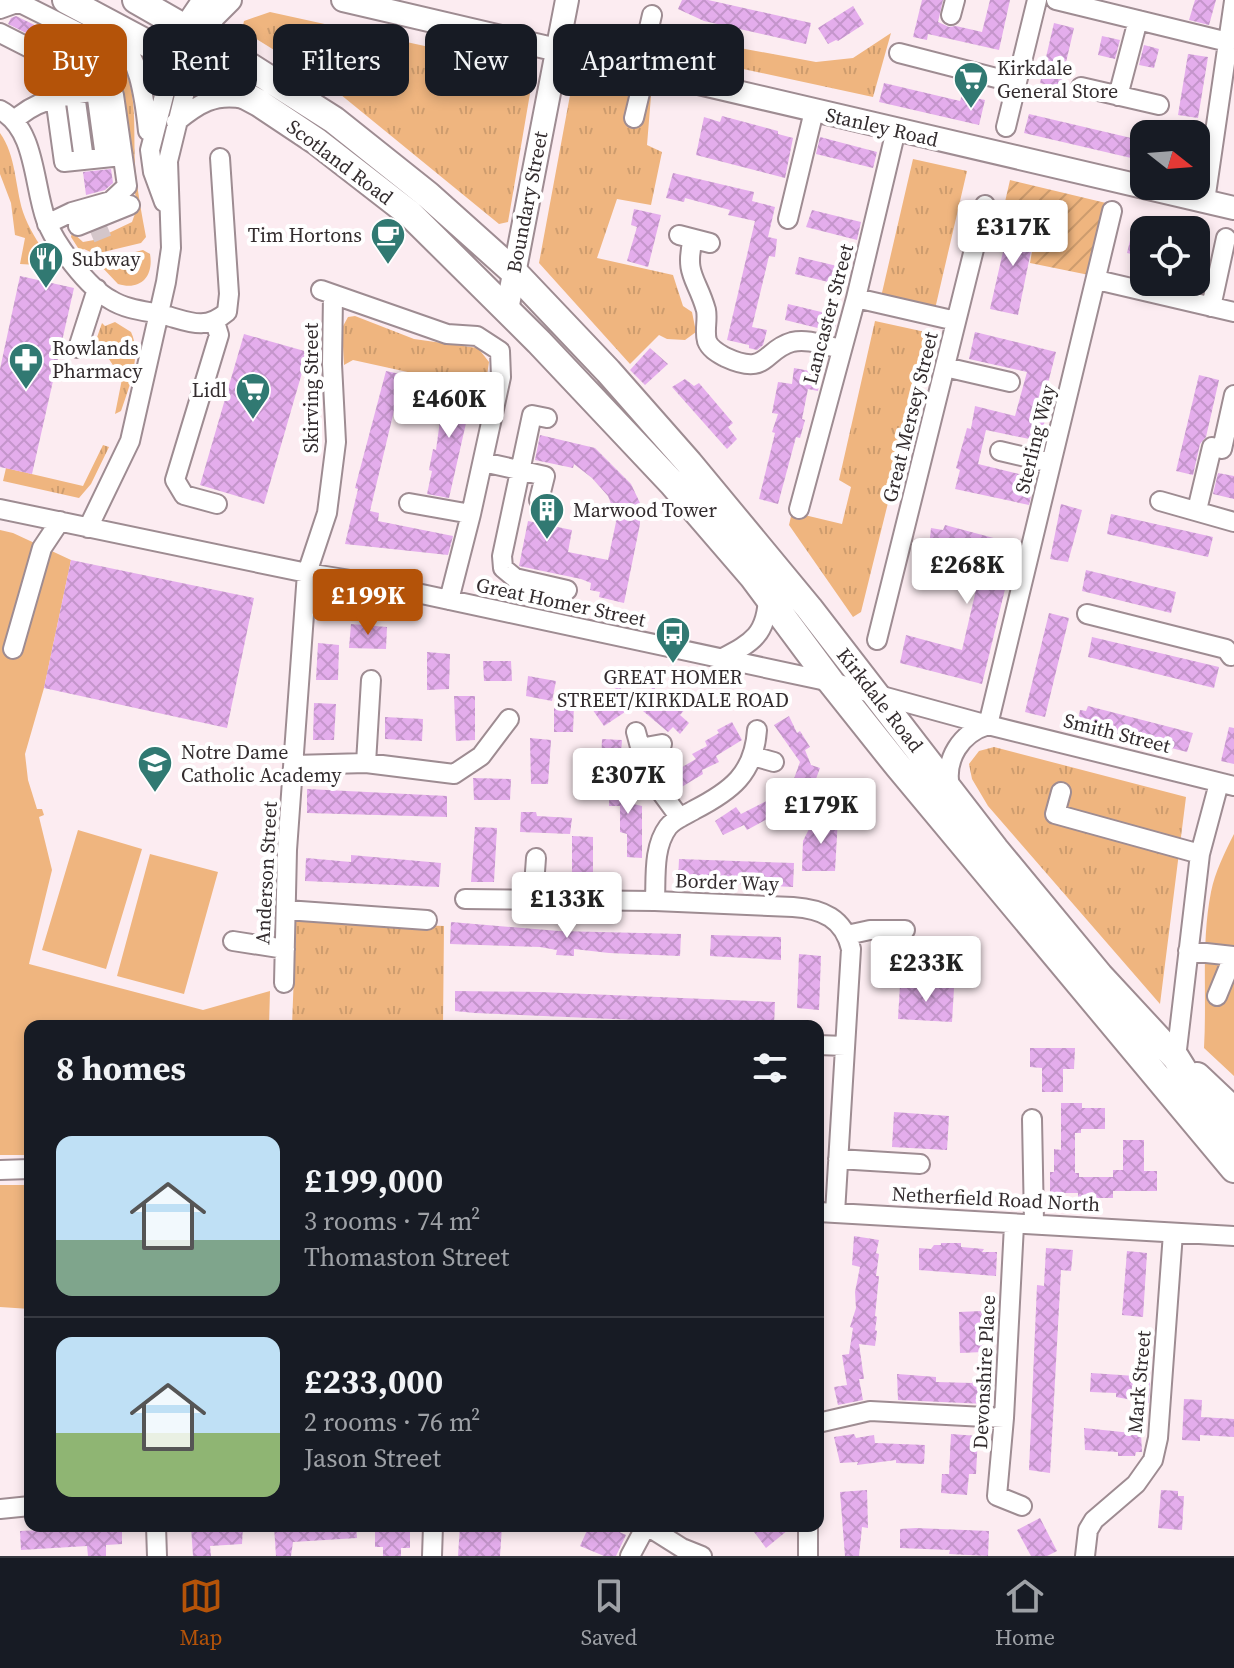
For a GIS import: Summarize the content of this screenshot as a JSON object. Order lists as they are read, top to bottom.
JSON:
{
  "streets": {
    "highway": ["Scotland Road", "Kirkdale Road"],
    "main road": ["Stanley Road", "Boundary Street"],
    "street": [
      "Lancaster Street",
      "Skirving Street",
      "Great Mersey Street",
      "Sterling Way",
      "Great Homer Street",
      "Smith Street",
      "Anderson Street",
      "Border Way",
      "Netherfield Road North",
      "Devonshire Place",
      "Mark Street"
    ]
  },
  "crossings": [
    ["Stanley Road", "Lancaster Street"],
    ["Scotland Road", "Boundary Street"],
    ["Scotland Road", "Kirkdale Road"],
    ["Boundary Street", "Kirkdale Road"],
    ["Skirving Street", "Great Homer Street"],
    ["Skirving Street", "Anderson Street"],
    ["Sterling Way", "Smith Street"],
    ["Great Homer Street", "Kirkdale Road"],
    ["Great Homer Street", "Smith Street"],
    ["Great Homer Street", "Anderson Street"],
    ["Kirkdale Road", "Smith Street"],
    ["Netherfield Road North", "Devonshire Place"],
    ["Netherfield Road North", "Mark Street"]
  ],
  "places": {
    "supermarket": ["Kirkdale General Store", "Lidl"],
    "cafe": ["Tim Hortons"],
    "restaurant": ["Subway"],
    "pharmacy": ["Rowlands Pharmacy"],
    "building": ["Marwood Tower"],
    "bus stop": ["GREAT HOMER STREET/KIRKDALE ROAD"],
    "school or university": ["Notre Dame Catholic Academy"]
  },
  "north": "right",
  "page": {
    "chip": [
      "Buy",
      "Rent",
      "Filters",
      "New",
      "Apartment"
    ],
    "price": [
      "£317K",
      "£460K",
      "£268K",
      "£199K",
      "£307K",
      "£179K",
      "£133K",
      "£233K"
    ],
    "heading": "8 homes",
    "list": [
      {
        "name": "£199,000",
        "note": "3 rooms · 74 m² · Thomaston Street"
      },
      {
        "name": "£233,000",
        "note": "2 rooms · 76 m² · Jason Street"
      }
    ],
    "tabs": ["Map", "Saved", "Home"]
  }
}
